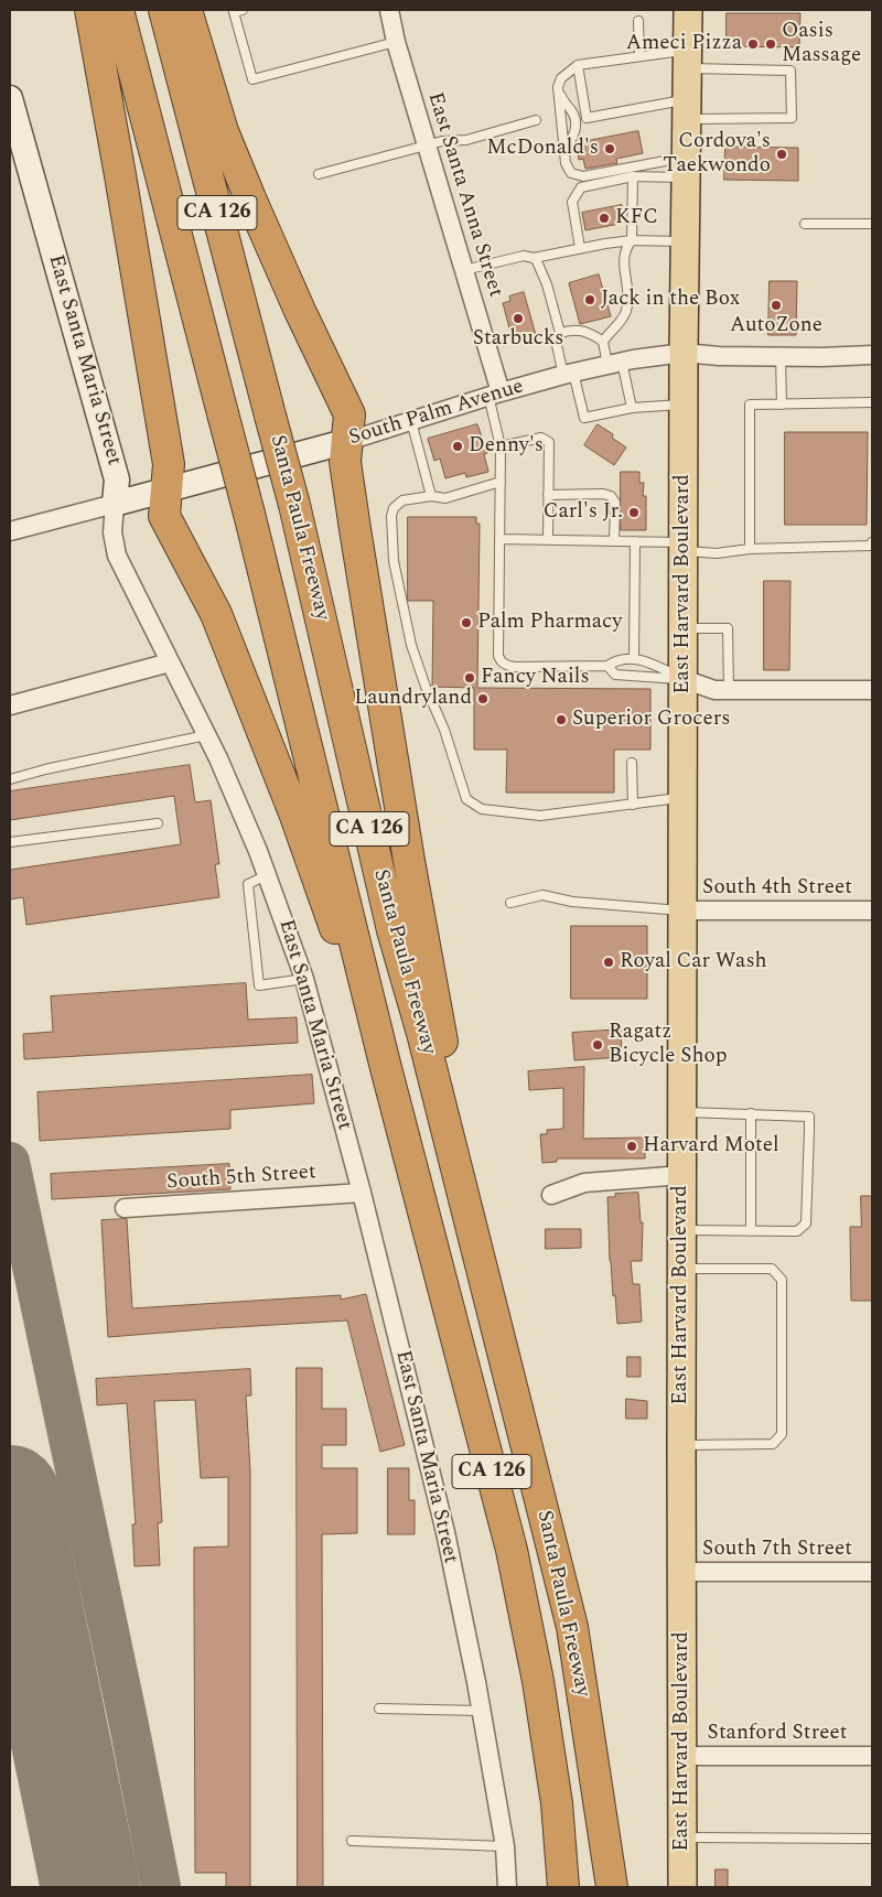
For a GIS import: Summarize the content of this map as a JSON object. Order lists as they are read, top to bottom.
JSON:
{
  "streets": {
    "highway": ["CA 126", "Santa Paula Freeway"],
    "main road": ["East Harvard Boulevard"],
    "street": [
      "East Santa Anna Street",
      "East Santa Maria Street",
      "South Palm Avenue",
      "South 4th Street",
      "South 5th Street",
      "South 7th Street",
      "Stanford Street"
    ]
  },
  "crossings": [
    ["East Santa Anna Street", "South Palm Avenue"],
    ["East Santa Maria Street", "South Palm Avenue"],
    ["East Santa Maria Street", "South 5th Street"],
    ["South Palm Avenue", "East Harvard Boulevard"],
    ["East Harvard Boulevard", "South 4th Street"],
    ["East Harvard Boulevard", "South 7th Street"],
    ["East Harvard Boulevard", "Stanford Street"]
  ],
  "places": [
    "Ameci Pizza",
    "Oasis Massage",
    "McDonald's",
    "Cordova's Taekwondo",
    "KFC",
    "Jack in the Box",
    "AutoZone",
    "Starbucks",
    "Denny's",
    "Carl's Jr.",
    "Palm Pharmacy",
    "Fancy Nails",
    "Laundryland",
    "Superior Grocers",
    "Royal Car Wash",
    "Ragatz Bicycle Shop",
    "Harvard Motel"
  ]
}
